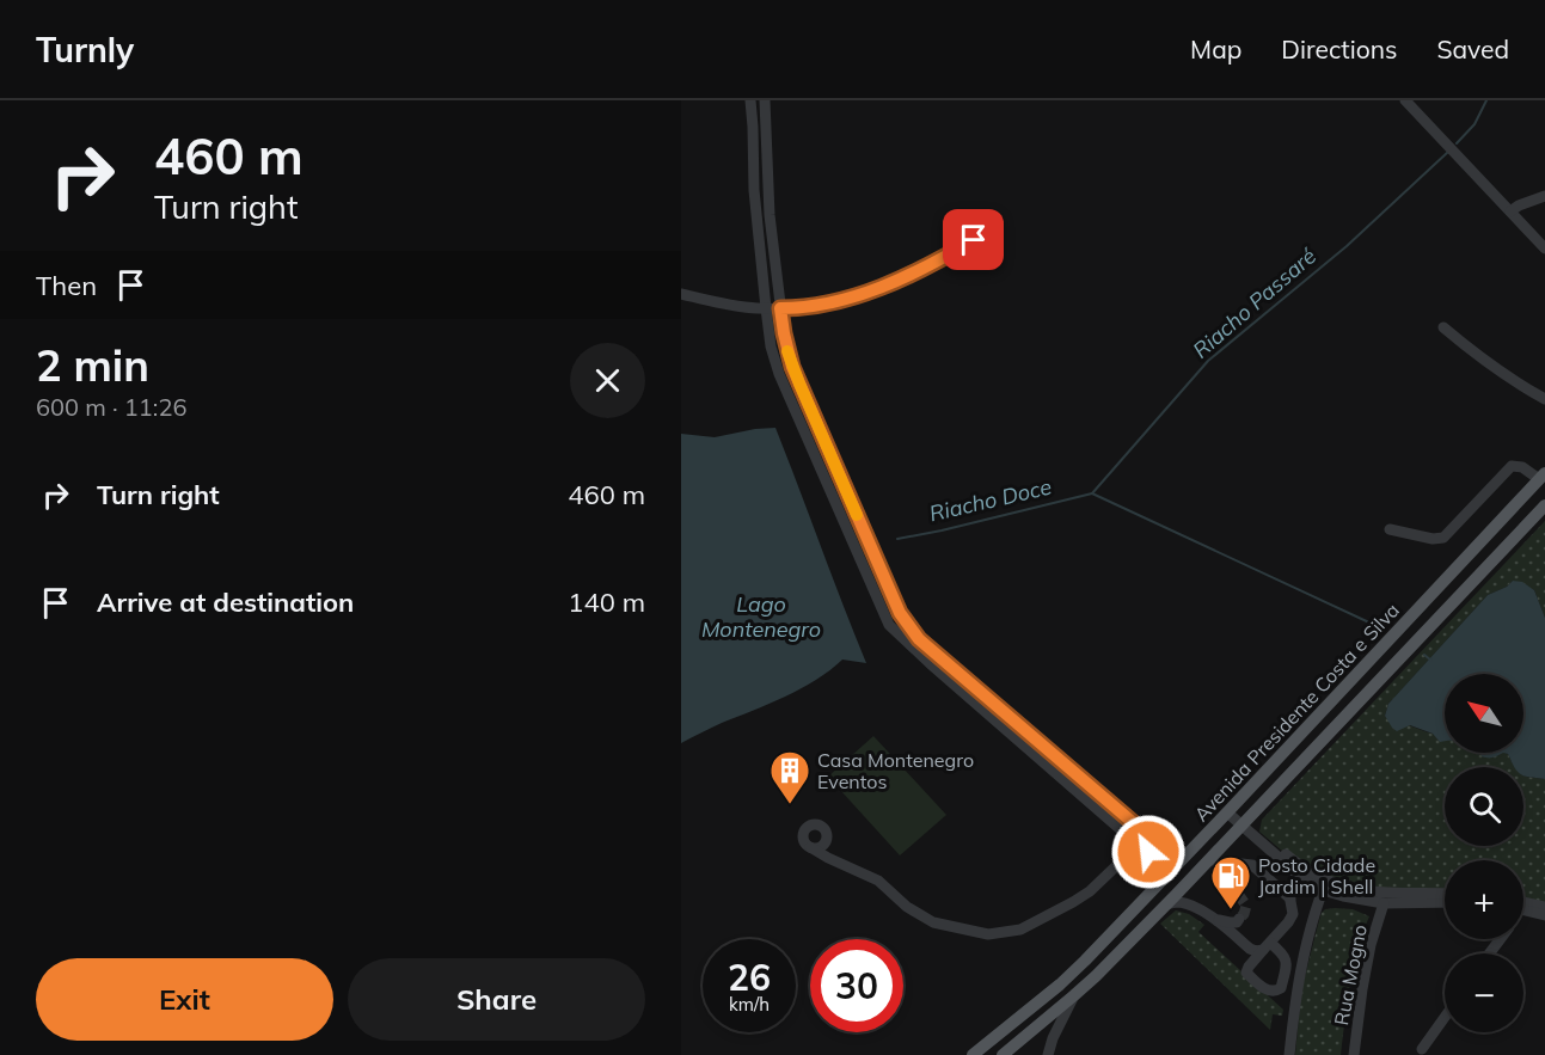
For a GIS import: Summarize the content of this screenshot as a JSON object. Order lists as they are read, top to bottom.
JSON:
{
  "streets": {
    "main road": ["Avenida Presidente Costa e Silva"],
    "street": ["Rua Mogno"]
  },
  "water": ["Riacho Passaré", "Riacho Doce", "Lago Montenegro"],
  "places": {
    "building": ["Casa Montenegro Eventos"],
    "fuel station": ["Posto Cidade Jardim | Shell"]
  },
  "north": "top left",
  "page": {
    "header": "Turnly",
    "nav": ["Map", "Directions", "Saved"],
    "turn": ["460 m", "Turn right"],
    "then": "Then",
    "heading": ["2 min", "600 m · 11:26"],
    "list": [
      {
        "name": "Turn right",
        "value": "460 m"
      },
      {
        "name": "Arrive at destination",
        "value": "140 m"
      }
    ],
    "map_buttons": ["+", "−"],
    "speed": "26 km/h",
    "limit": "30",
    "buttons": ["Exit", "Share"]
  }
}
